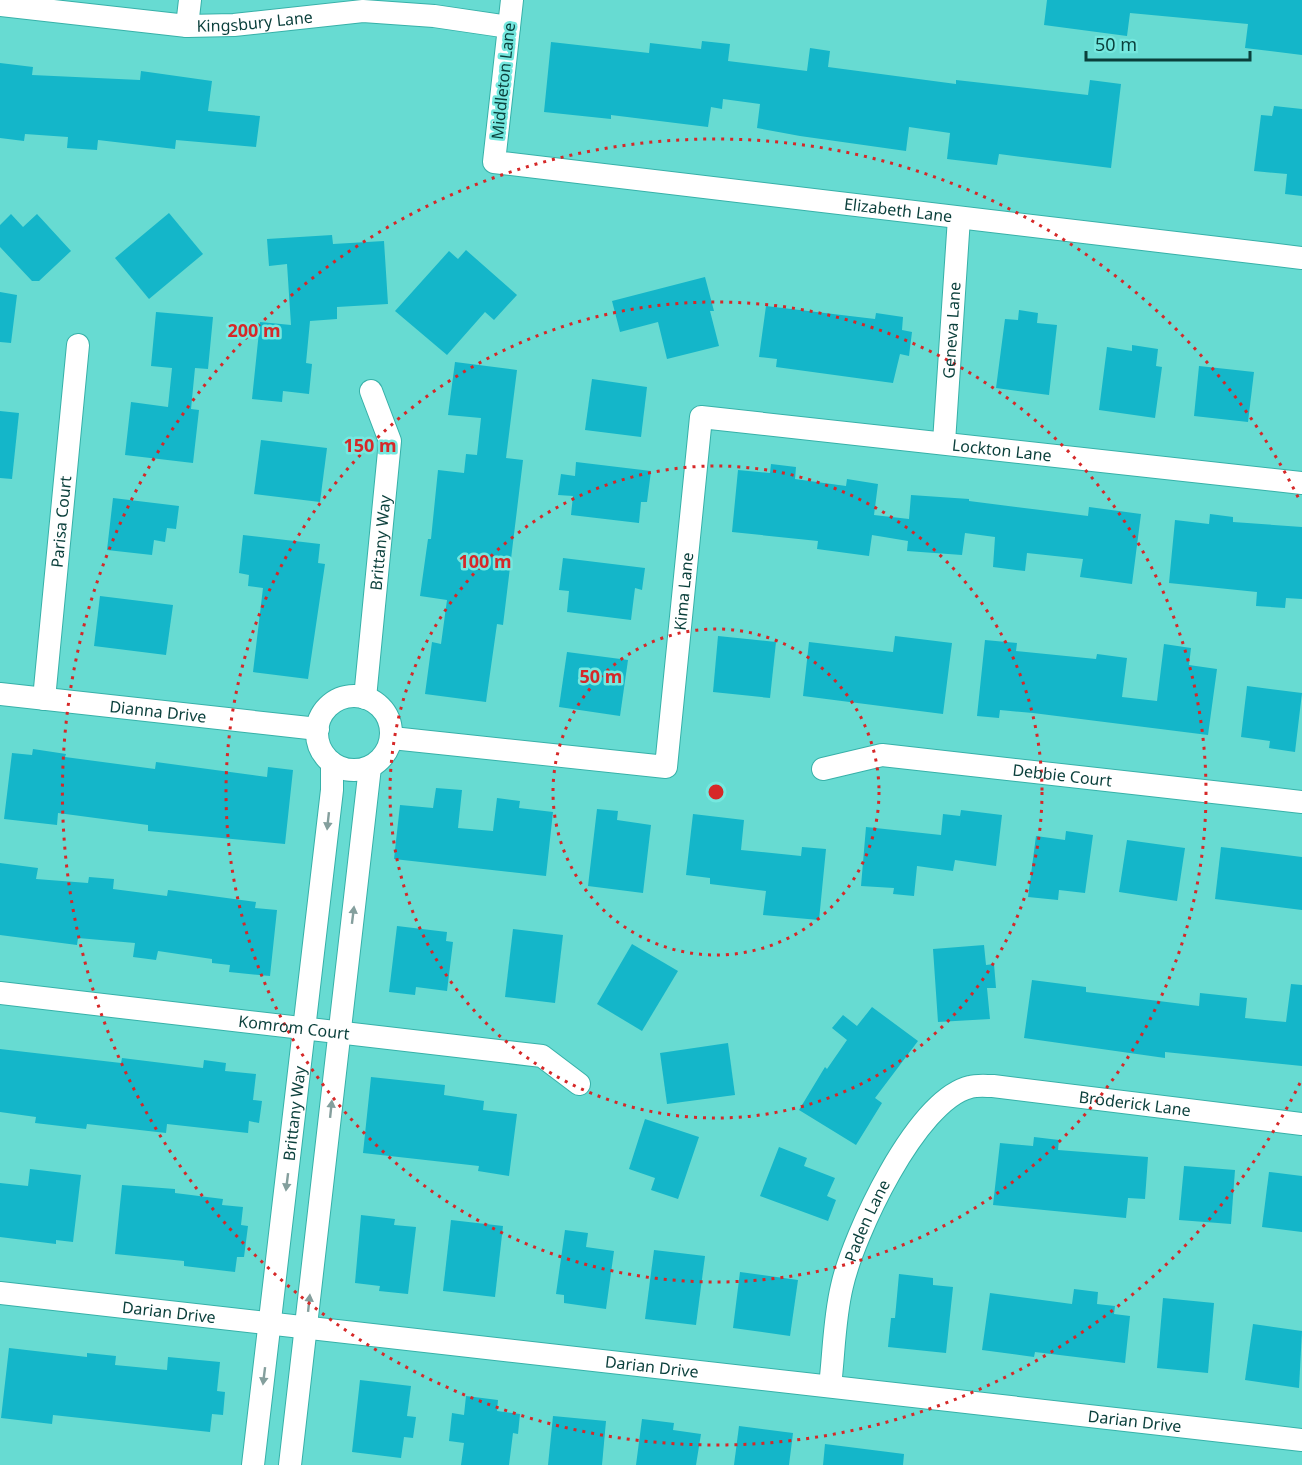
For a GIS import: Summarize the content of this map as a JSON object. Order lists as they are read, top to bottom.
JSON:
{
  "streets": {
    "street": [
      "Kingsbury Lane",
      "Middleton Lane",
      "Elizabeth Lane",
      "Geneva Lane",
      "Lockton Lane",
      "Parisa Court",
      "Brittany Way",
      "Kima Lane",
      "Dianna Drive",
      "Debbie Court",
      "Komrom Court",
      "Broderick Lane",
      "Paden Lane",
      "Darian Drive"
    ]
  },
  "crossings": [
    ["Kingsbury Lane", "Middleton Lane"],
    ["Middleton Lane", "Elizabeth Lane"],
    ["Elizabeth Lane", "Geneva Lane"],
    ["Geneva Lane", "Lockton Lane"],
    ["Lockton Lane", "Kima Lane"],
    ["Parisa Court", "Dianna Drive"],
    ["Brittany Way", "Kima Lane"],
    ["Brittany Way", "Dianna Drive"],
    ["Brittany Way", "Komrom Court"],
    ["Brittany Way", "Darian Drive"],
    ["Kima Lane", "Dianna Drive"],
    ["Broderick Lane", "Paden Lane"],
    ["Paden Lane", "Darian Drive"]
  ],
  "scale_bar": "50 m",
  "rings": [
    "200 m",
    "150 m",
    "100 m",
    "50 m"
  ]
}
